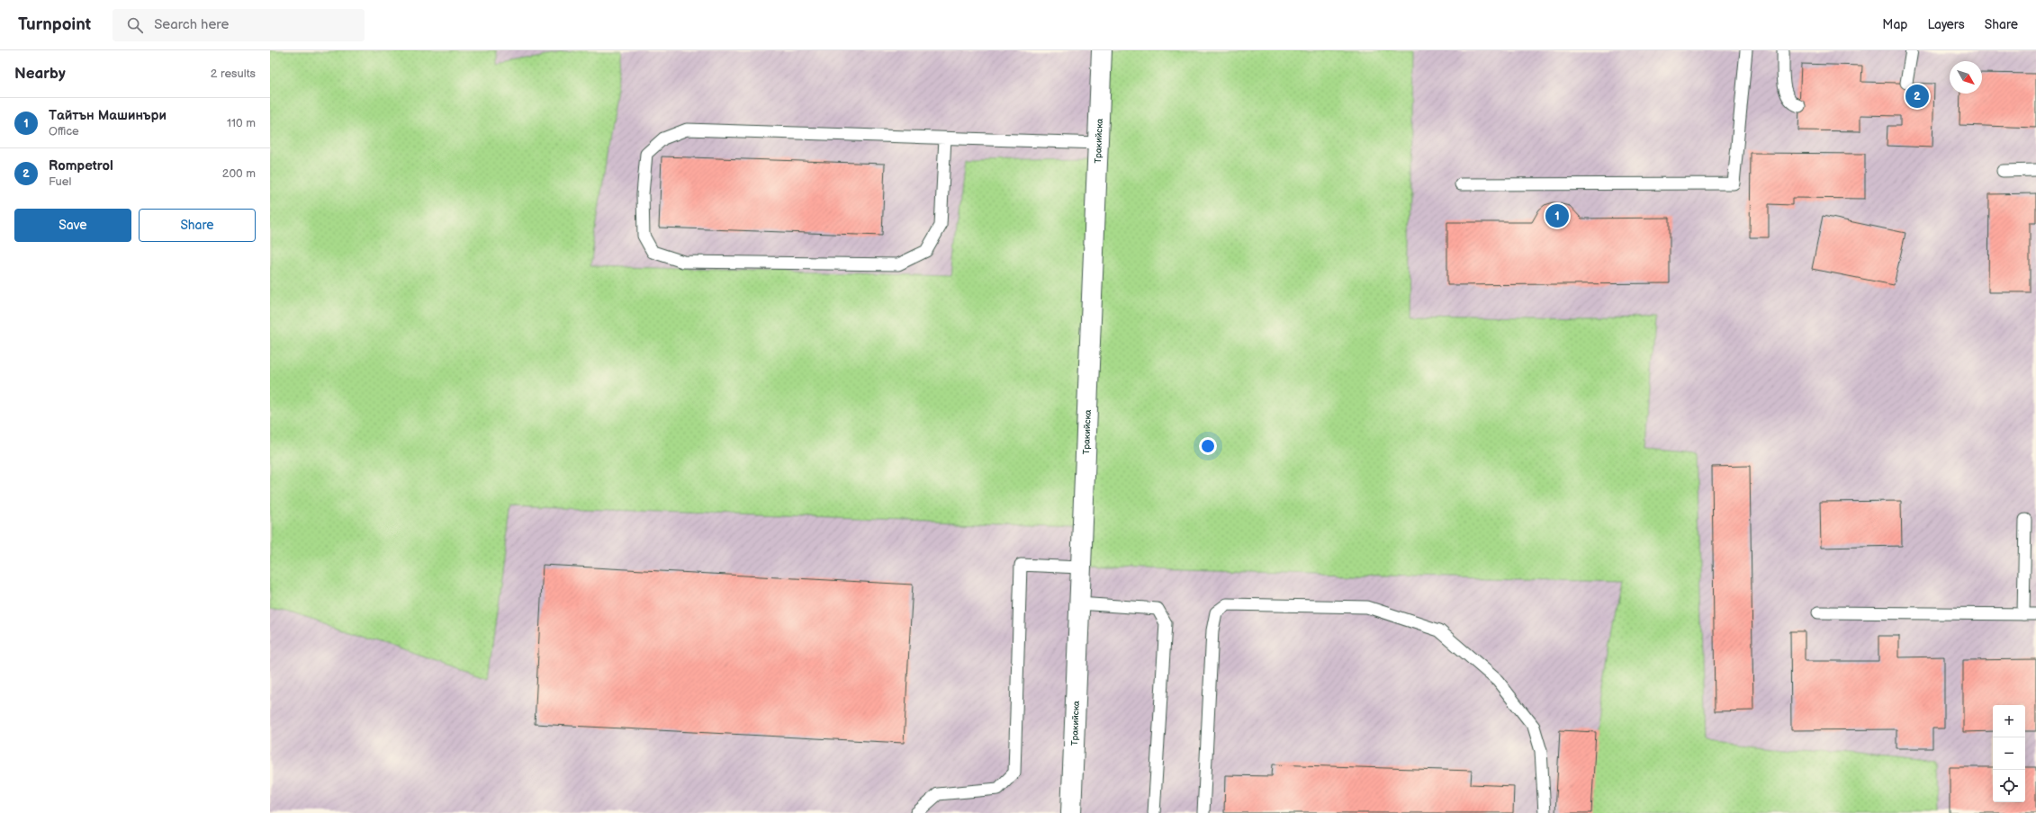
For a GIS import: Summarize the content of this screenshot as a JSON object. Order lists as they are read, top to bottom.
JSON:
{
  "streets": {
    "street": ["Тракийска"]
  },
  "north": "bottom right",
  "page": {
    "header": "Turnpoint",
    "search": "Search here",
    "nav": ["Map", "Layers", "Share"],
    "heading": ["Nearby", "2 results"],
    "pins": ["2", "1"],
    "list": [
      {
        "mark": "1",
        "name": "Тайтън Машинъри",
        "note": "Office",
        "value": "110 m"
      },
      {
        "mark": "2",
        "name": "Rompetrol",
        "note": "Fuel",
        "value": "200 m"
      }
    ],
    "buttons": ["Save", "Share"],
    "map_buttons": ["+", "−"]
  }
}
